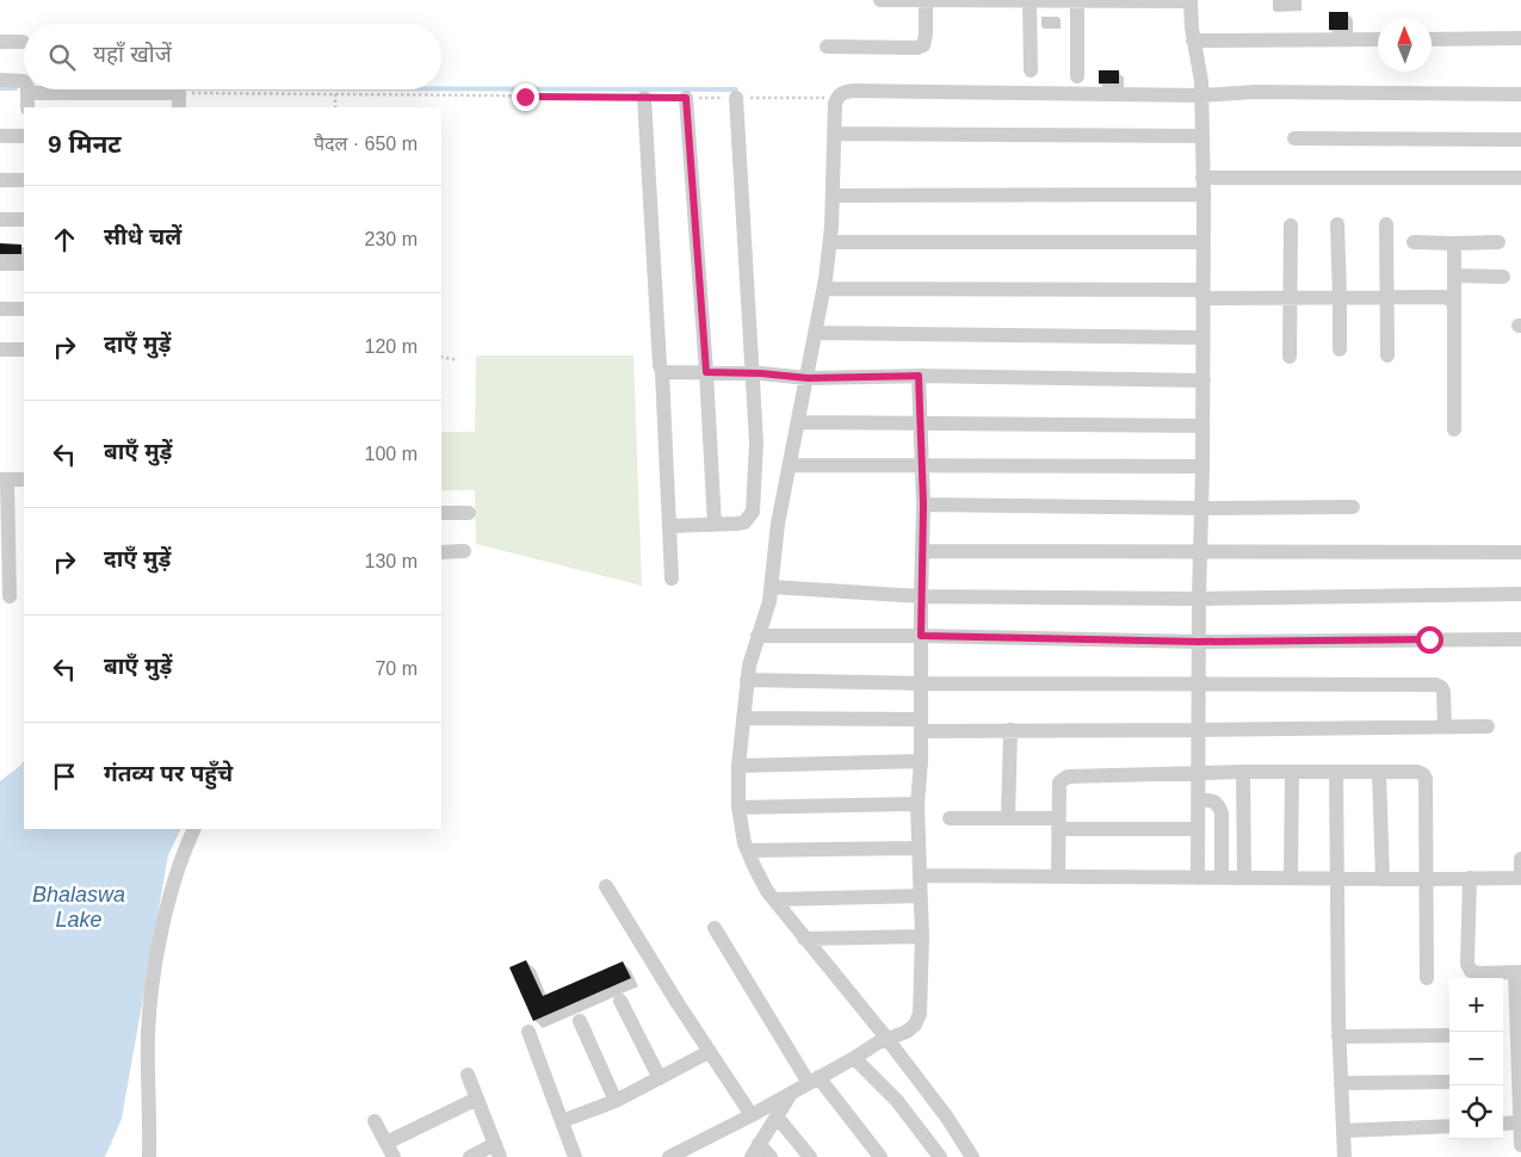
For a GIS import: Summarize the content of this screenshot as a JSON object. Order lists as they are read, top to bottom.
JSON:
{
  "water": ["Bhalaswa Lake"],
  "north": "top",
  "page": {
    "search": "यहाँ खोजें",
    "heading": ["9 मिनट", "पैदल · 650 m"],
    "list": [
      ["सीधे चलें", "230 m"],
      ["दाएँ मुड़ें", "120 m"],
      ["बाएँ मुड़ें", "100 m"],
      ["दाएँ मुड़ें", "130 m"],
      ["बाएँ मुड़ें", "70 m"],
      "गंतव्य पर पहुँचे"
    ],
    "map_buttons": ["+", "−"]
  }
}
